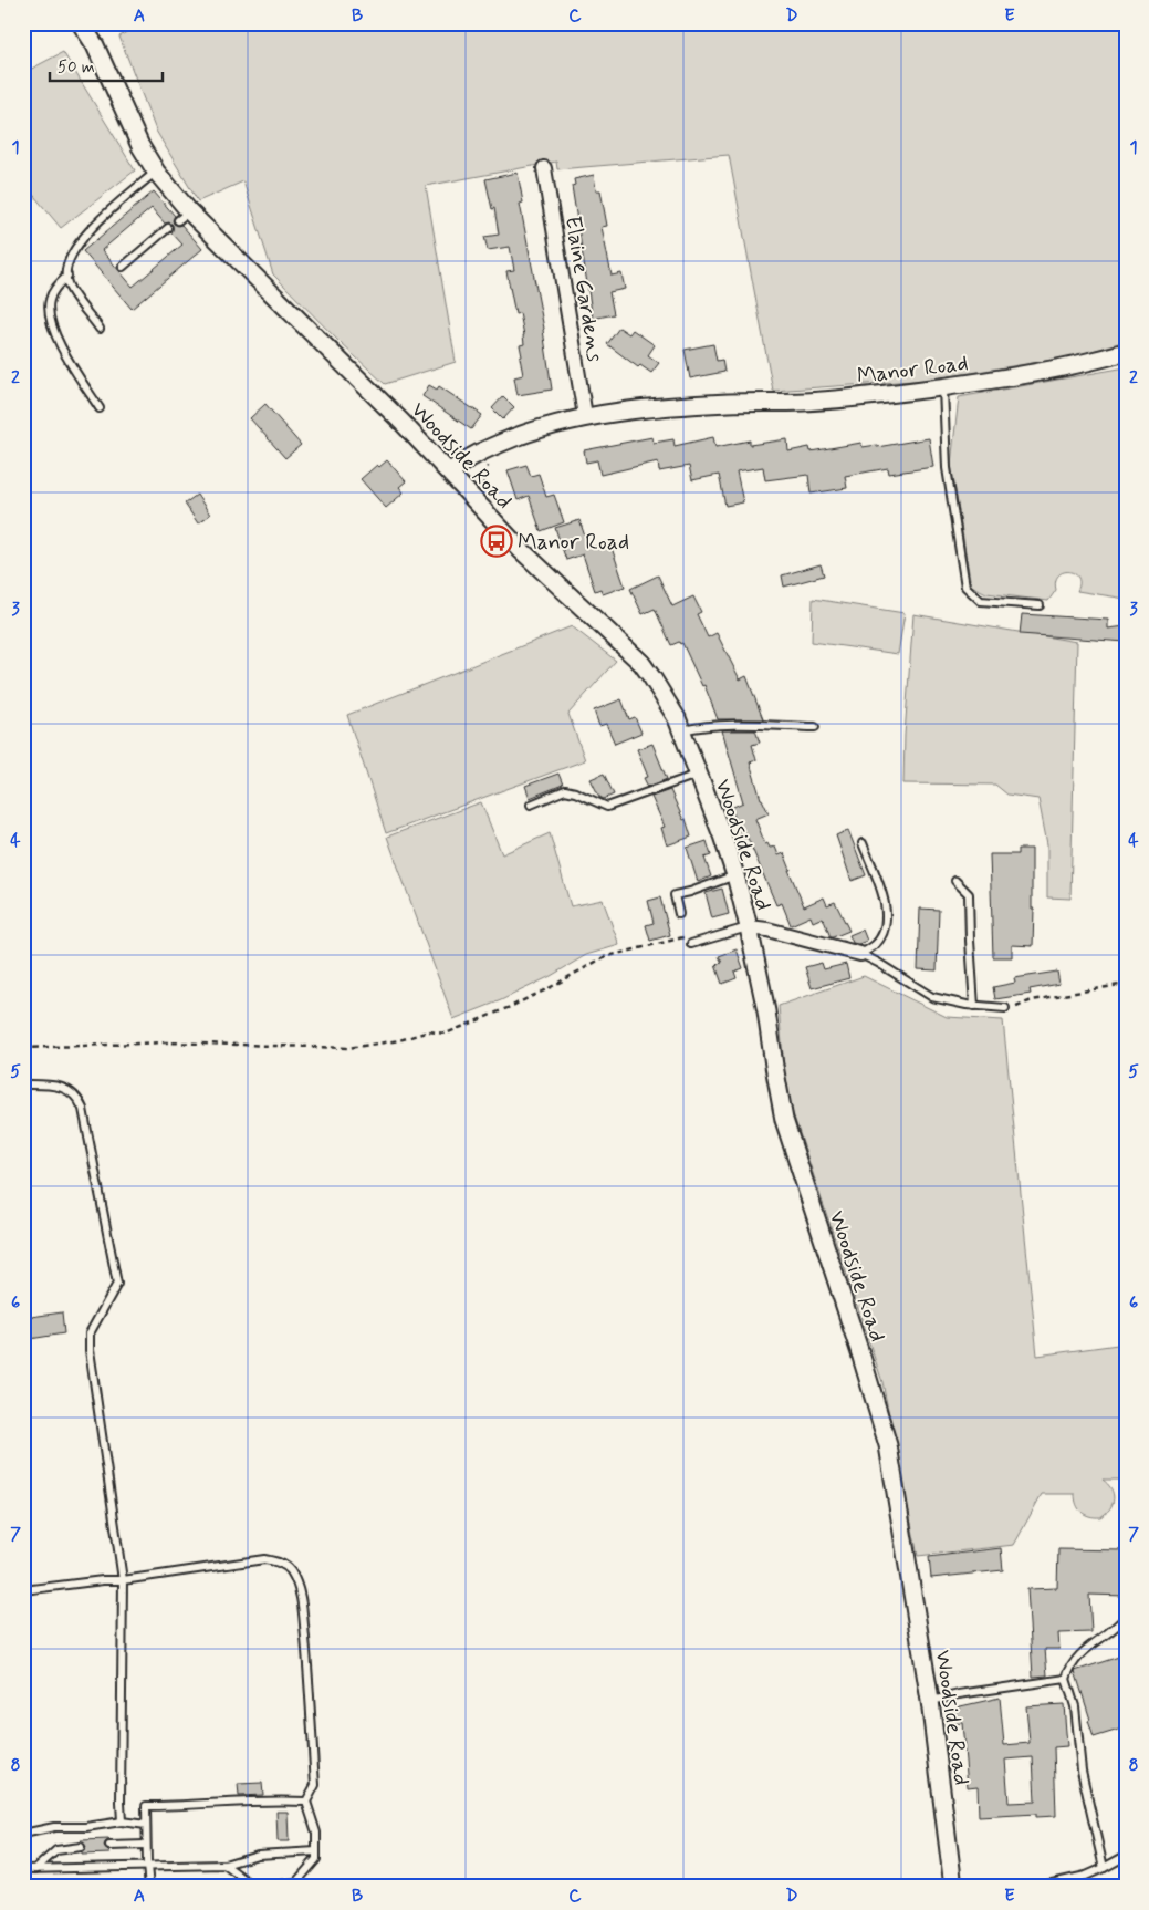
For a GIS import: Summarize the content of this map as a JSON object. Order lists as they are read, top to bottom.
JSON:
{
  "streets": {
    "street": ["Elaine Gardens", "Manor Road", "Woodside Road"]
  },
  "crossings": [
    ["Elaine Gardens", "Manor Road"],
    ["Manor Road", "Woodside Road"]
  ],
  "places": {
    "bus stop": ["Manor Road"]
  },
  "scale_bar": "50 m",
  "grid": {
    "columns": [
      "A",
      "B",
      "C",
      "D",
      "E"
    ],
    "rows": [
      "1",
      "2",
      "3",
      "4",
      "5",
      "6",
      "7",
      "8"
    ]
  }
}
